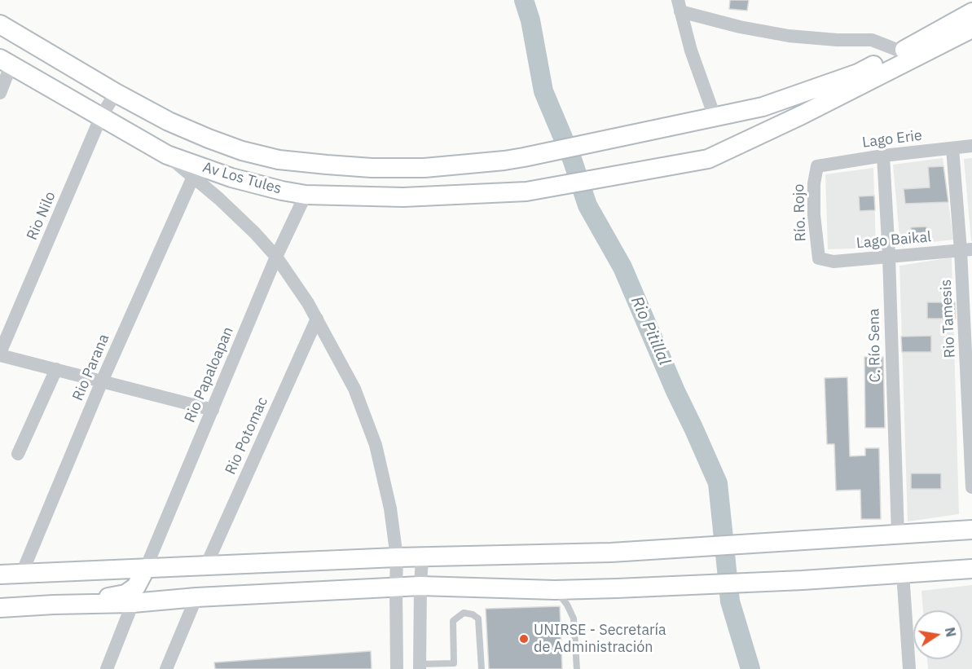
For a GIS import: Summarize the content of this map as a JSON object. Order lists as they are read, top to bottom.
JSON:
{
  "streets": {
    "street": [
      "Lago Erie",
      "Av Los Tules",
      "Río. Rojo",
      "Rio Nilo",
      "Lago Baikal",
      "Rio Tamesis",
      "C. Río Sena",
      "Rio Parana",
      "Rio Papaloapan",
      "Rio Potomac"
    ]
  },
  "crossings": [
    ["Lago Erie", "Río. Rojo"],
    ["Lago Erie", "Rio Tamesis"],
    ["Lago Erie", "C. Río Sena"],
    ["Av Los Tules", "Rio Nilo"],
    ["Av Los Tules", "Rio Papaloapan"],
    ["Río. Rojo", "Lago Baikal"],
    ["Lago Baikal", "Rio Tamesis"],
    ["Lago Baikal", "C. Río Sena"]
  ],
  "water": ["Rio Pitillal"],
  "places": ["UNIRSE - Secretaría de Administración"],
  "north": "right"
}
